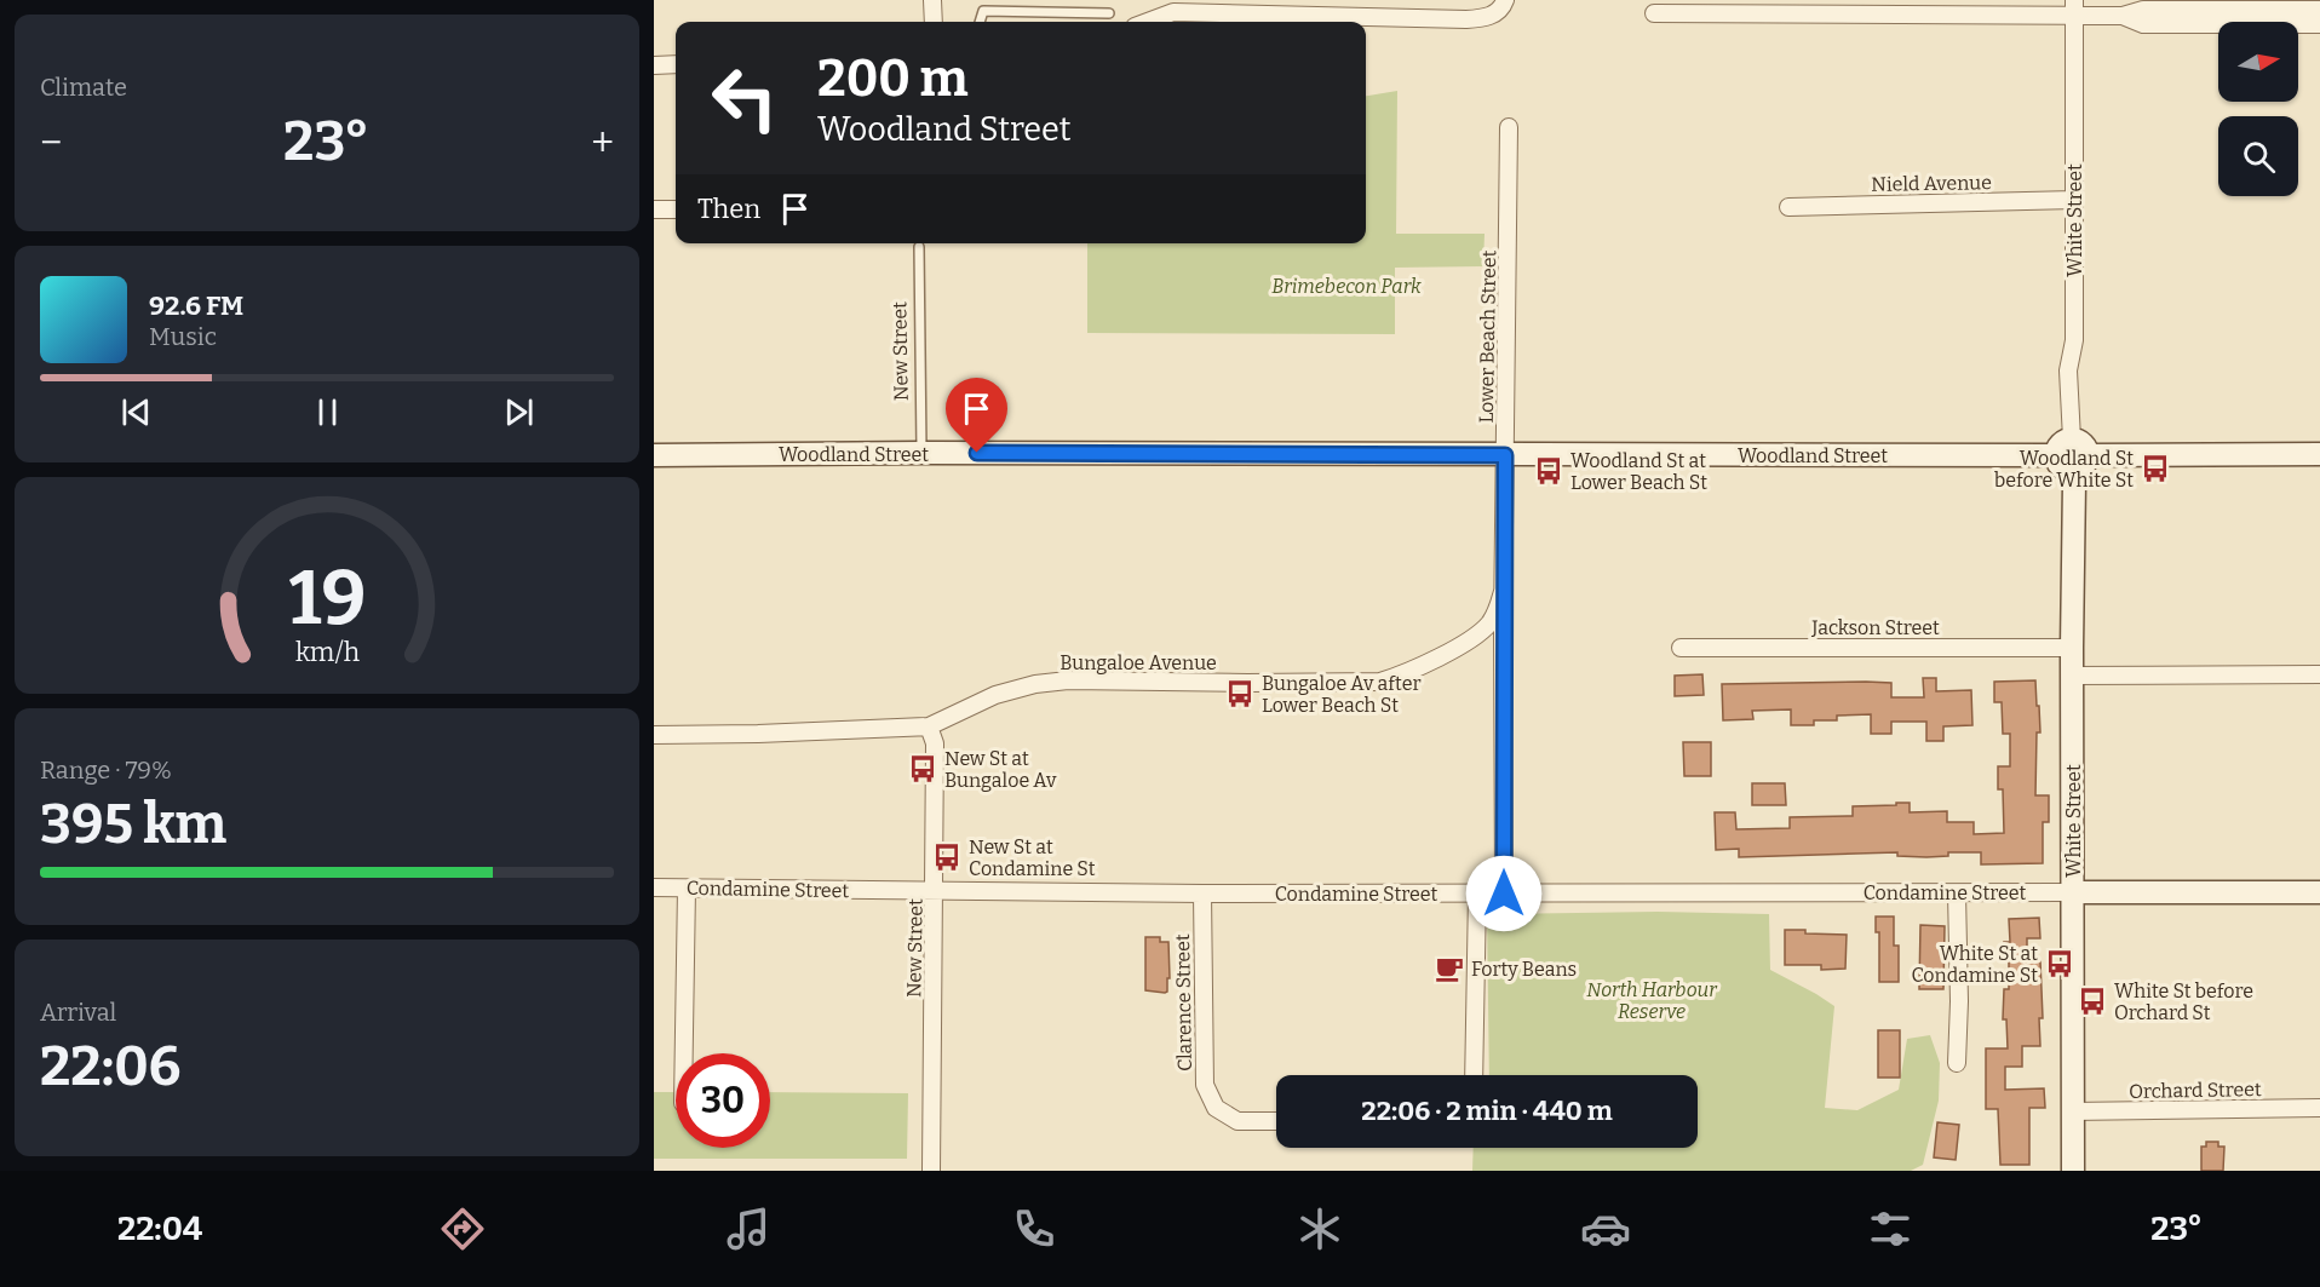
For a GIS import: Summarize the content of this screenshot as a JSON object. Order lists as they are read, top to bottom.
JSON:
{
  "streets": {
    "street": [
      "Nield Avenue",
      "White Street",
      "Lower Beach Street",
      "New Street",
      "Woodland Street",
      "Jackson Street",
      "Bungaloe Avenue",
      "Condamine Street",
      "Clarence Street",
      "Orchard Street"
    ]
  },
  "crossings": [
    ["Nield Avenue", "White Street"],
    ["White Street", "Woodland Street"],
    ["White Street", "Jackson Street"],
    ["White Street", "Condamine Street"],
    ["White Street", "Orchard Street"],
    ["Lower Beach Street", "Woodland Street"],
    ["Lower Beach Street", "Bungaloe Avenue"],
    ["Lower Beach Street", "Condamine Street"],
    ["New Street", "Woodland Street"],
    ["New Street", "Bungaloe Avenue"],
    ["New Street", "Condamine Street"],
    ["Condamine Street", "Clarence Street"]
  ],
  "parks": ["Brimebecon Park", "North Harbour Reserve"],
  "places": {
    "bus stop": [
      "Woodland St before White St",
      "Woodland St at Lower Beach St",
      "Bungaloe Av after Lower Beach St",
      "New St at Bungaloe Av",
      "New St at Condamine St",
      "White St at Condamine St",
      "White St before Orchard St"
    ],
    "cafe": ["Forty Beans"]
  },
  "north": "right",
  "page": {
    "tile": [
      "Climate",
      ["Range · 79%", "395 km"],
      ["Arrival", "22:06"]
    ],
    "turn": ["200 m", "Woodland Street"],
    "heat": ["−", "23°", "+"],
    "then": "Then",
    "song": ["92.6 FM", "Music"],
    "limit": "30",
    "trip": "22:06 · 2 min · 440 m",
    "tabs": ["22:04", "23°"],
    "gauge": ["19", "km/h"]
  }
}
